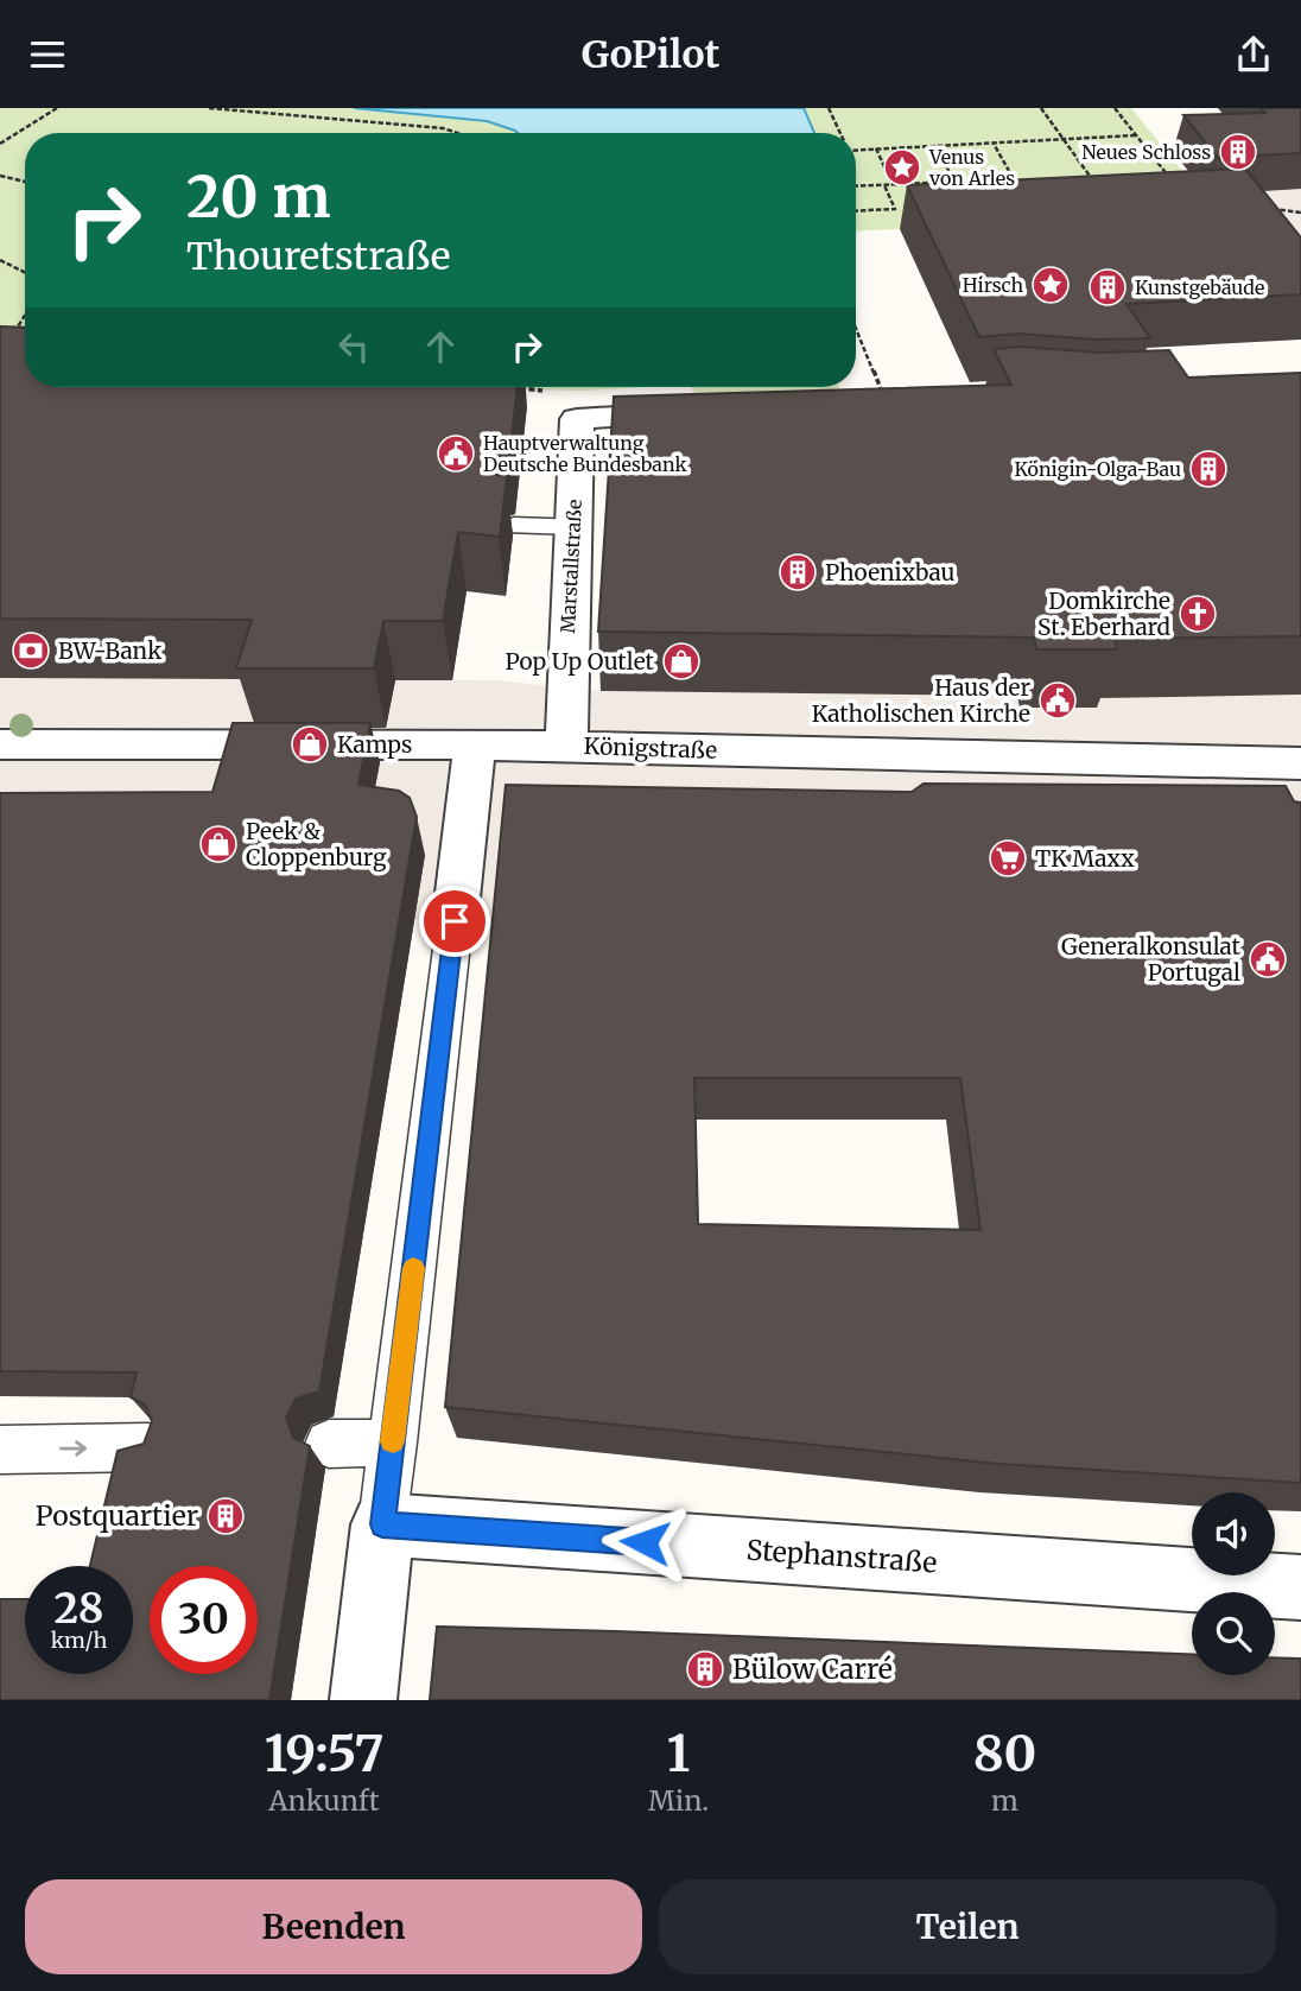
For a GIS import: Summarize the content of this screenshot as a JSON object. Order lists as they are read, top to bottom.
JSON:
{
  "streets": {
    "street": ["Marstallstraße", "Königstraße", "Stephanstraße"]
  },
  "crossings": [
    ["Marstallstraße", "Königstraße"]
  ],
  "places": {
    "building": [
      "Neues Schloss",
      "Kunstgebäude",
      "Königin-Olga-Bau",
      "Phoenixbau",
      "Postquartier",
      "Bülow Carré"
    ],
    "place": ["Venus von Arles", "Hirsch"],
    "public building": ["Hauptverwaltung Deutsche Bundesbank", "Haus der Katholischen Kirche", "Generalkonsulat Portugal"],
    "church": ["Domkirche St. Eberhard"],
    "bank": ["BW-Bank"],
    "shop": ["Pop Up Outlet", "Kamps", "Peek & Cloppenburg"],
    "supermarket": ["TK Maxx"]
  },
  "page": {
    "header": "GoPilot",
    "turn": ["20 m", "Thouretstraße"],
    "speed": "28 km/h",
    "limit": "30",
    "eta": [
      "19:57",
      "Ankunft",
      "1",
      "Min.",
      "80",
      "m"
    ],
    "buttons": ["Beenden", "Teilen"]
  }
}
